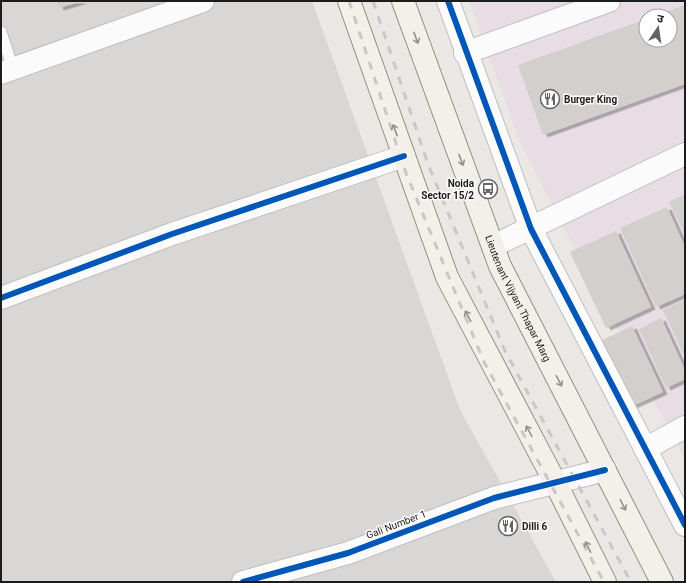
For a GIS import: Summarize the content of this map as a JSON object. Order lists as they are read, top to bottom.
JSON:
{
  "streets": {
    "main road": ["Lieutenant Vijyant Thapar Marg"],
    "street": ["Gali Number 1"]
  },
  "crossings": [
    ["Lieutenant Vijyant Thapar Marg", "Gali Number 1"]
  ],
  "places": {
    "restaurant": ["Burger King", "Dilli 6"],
    "bus stop": ["Noida Sector 15/2"]
  },
  "north": "top"
}
